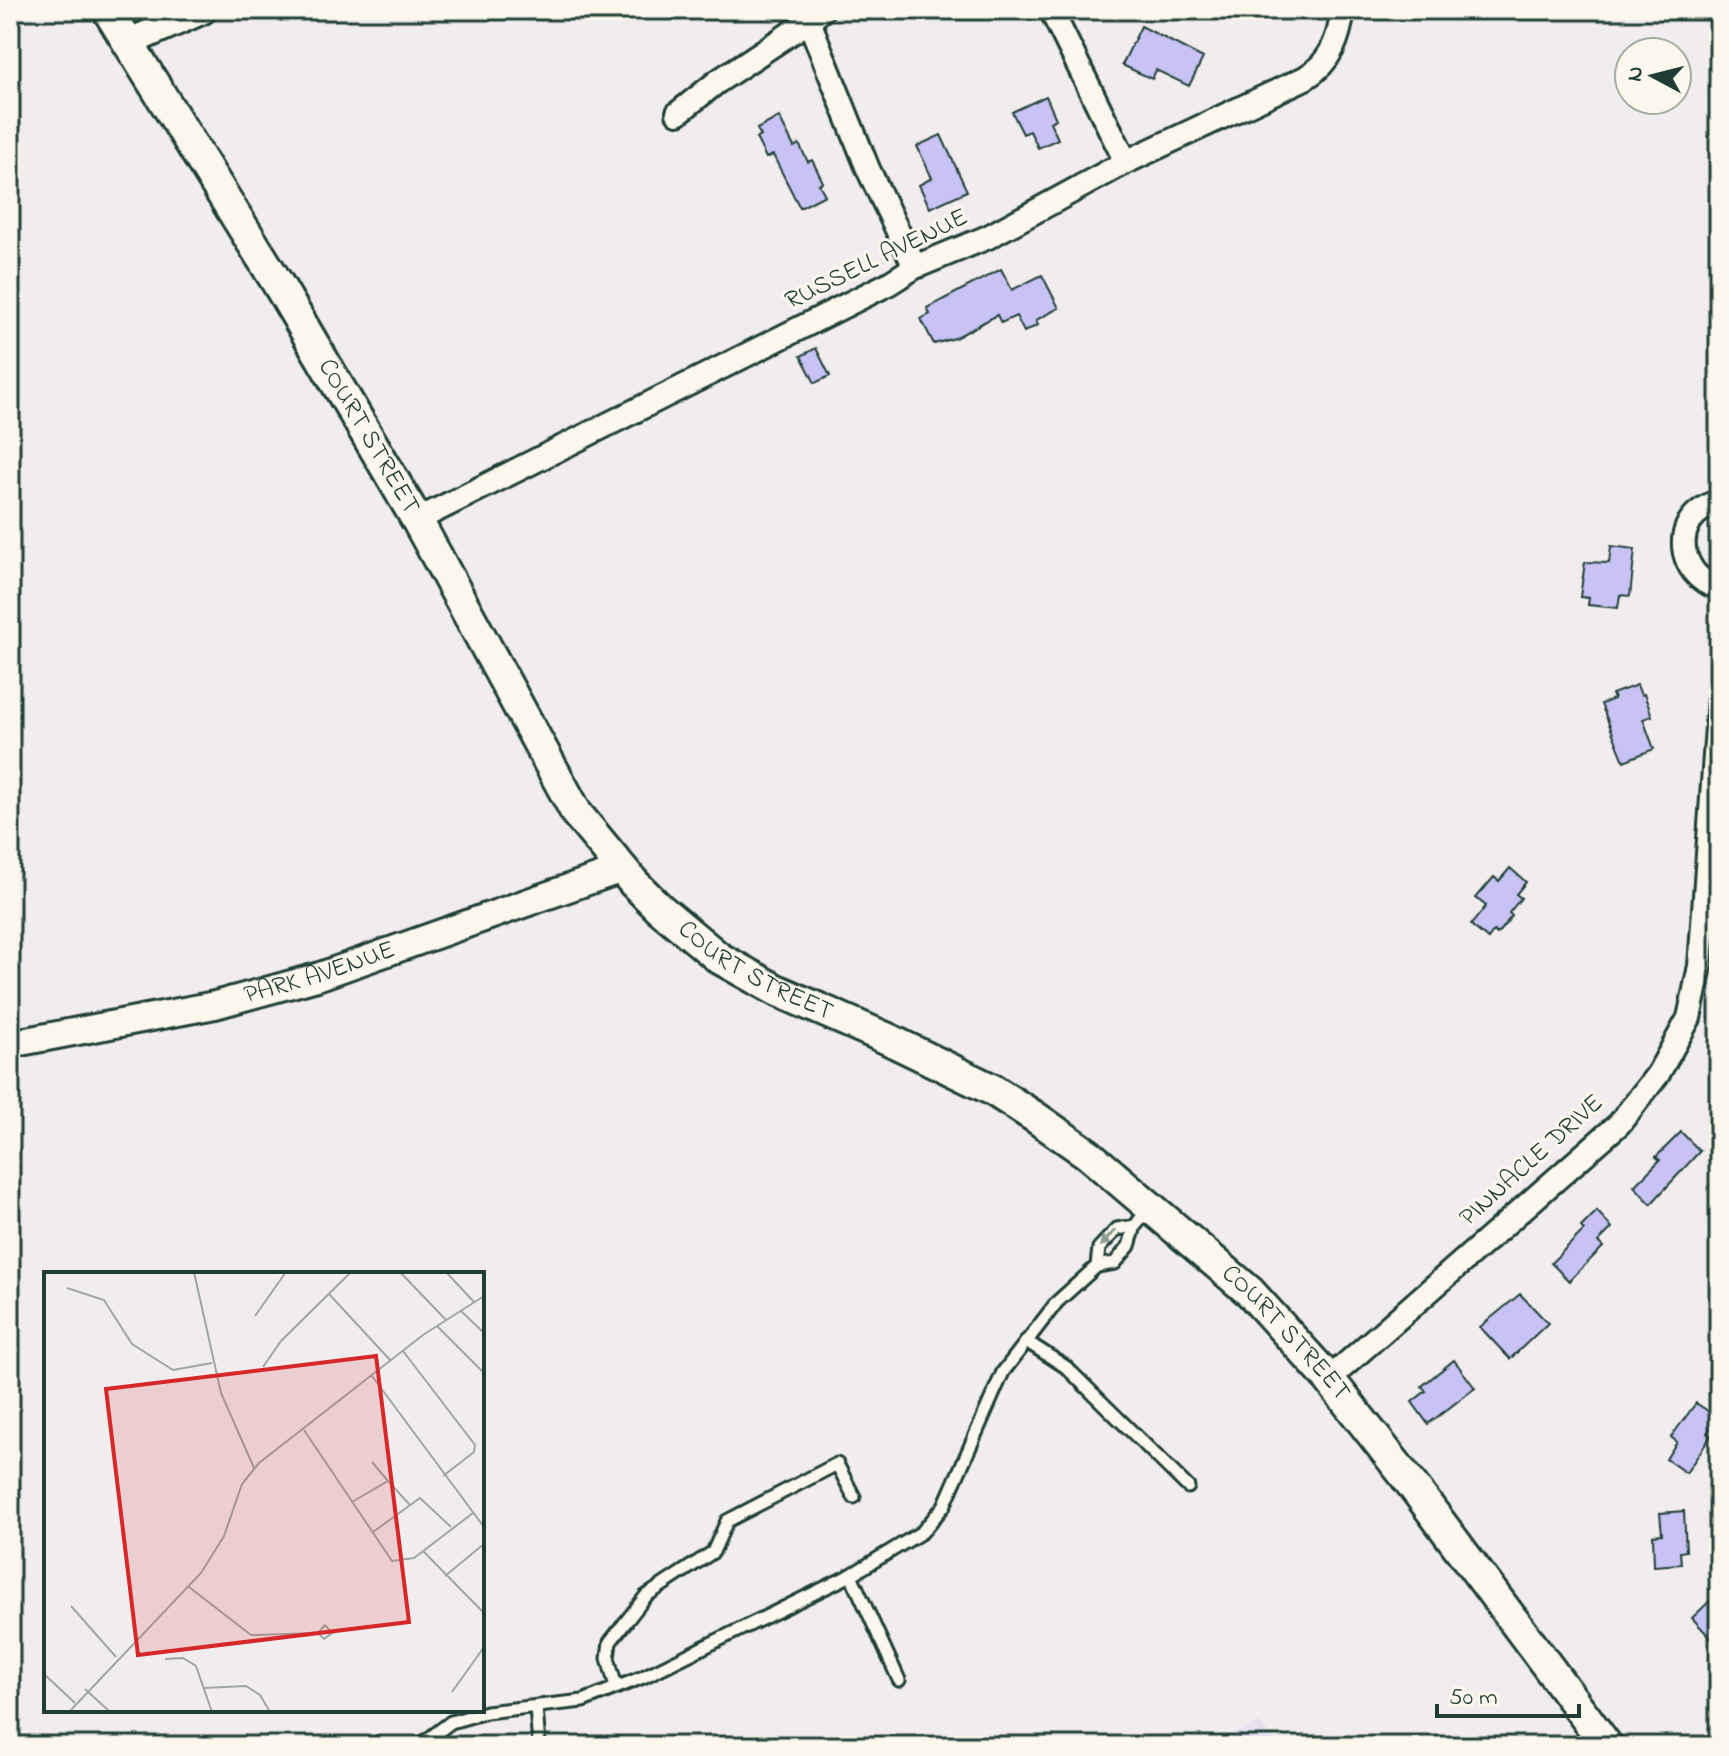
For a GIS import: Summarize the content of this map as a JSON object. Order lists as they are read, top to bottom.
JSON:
{
  "streets": {
    "main road": ["COURT STREET"],
    "street": ["RUSSELL AVENUE", "PARK AVENUE", "PINNACLE DRIVE"]
  },
  "crossings": [
    ["RUSSELL AVENUE", "COURT STREET"],
    ["COURT STREET", "PARK AVENUE"],
    ["COURT STREET", "PINNACLE DRIVE"]
  ],
  "scale_bar": "50 m",
  "north": "left"
}
